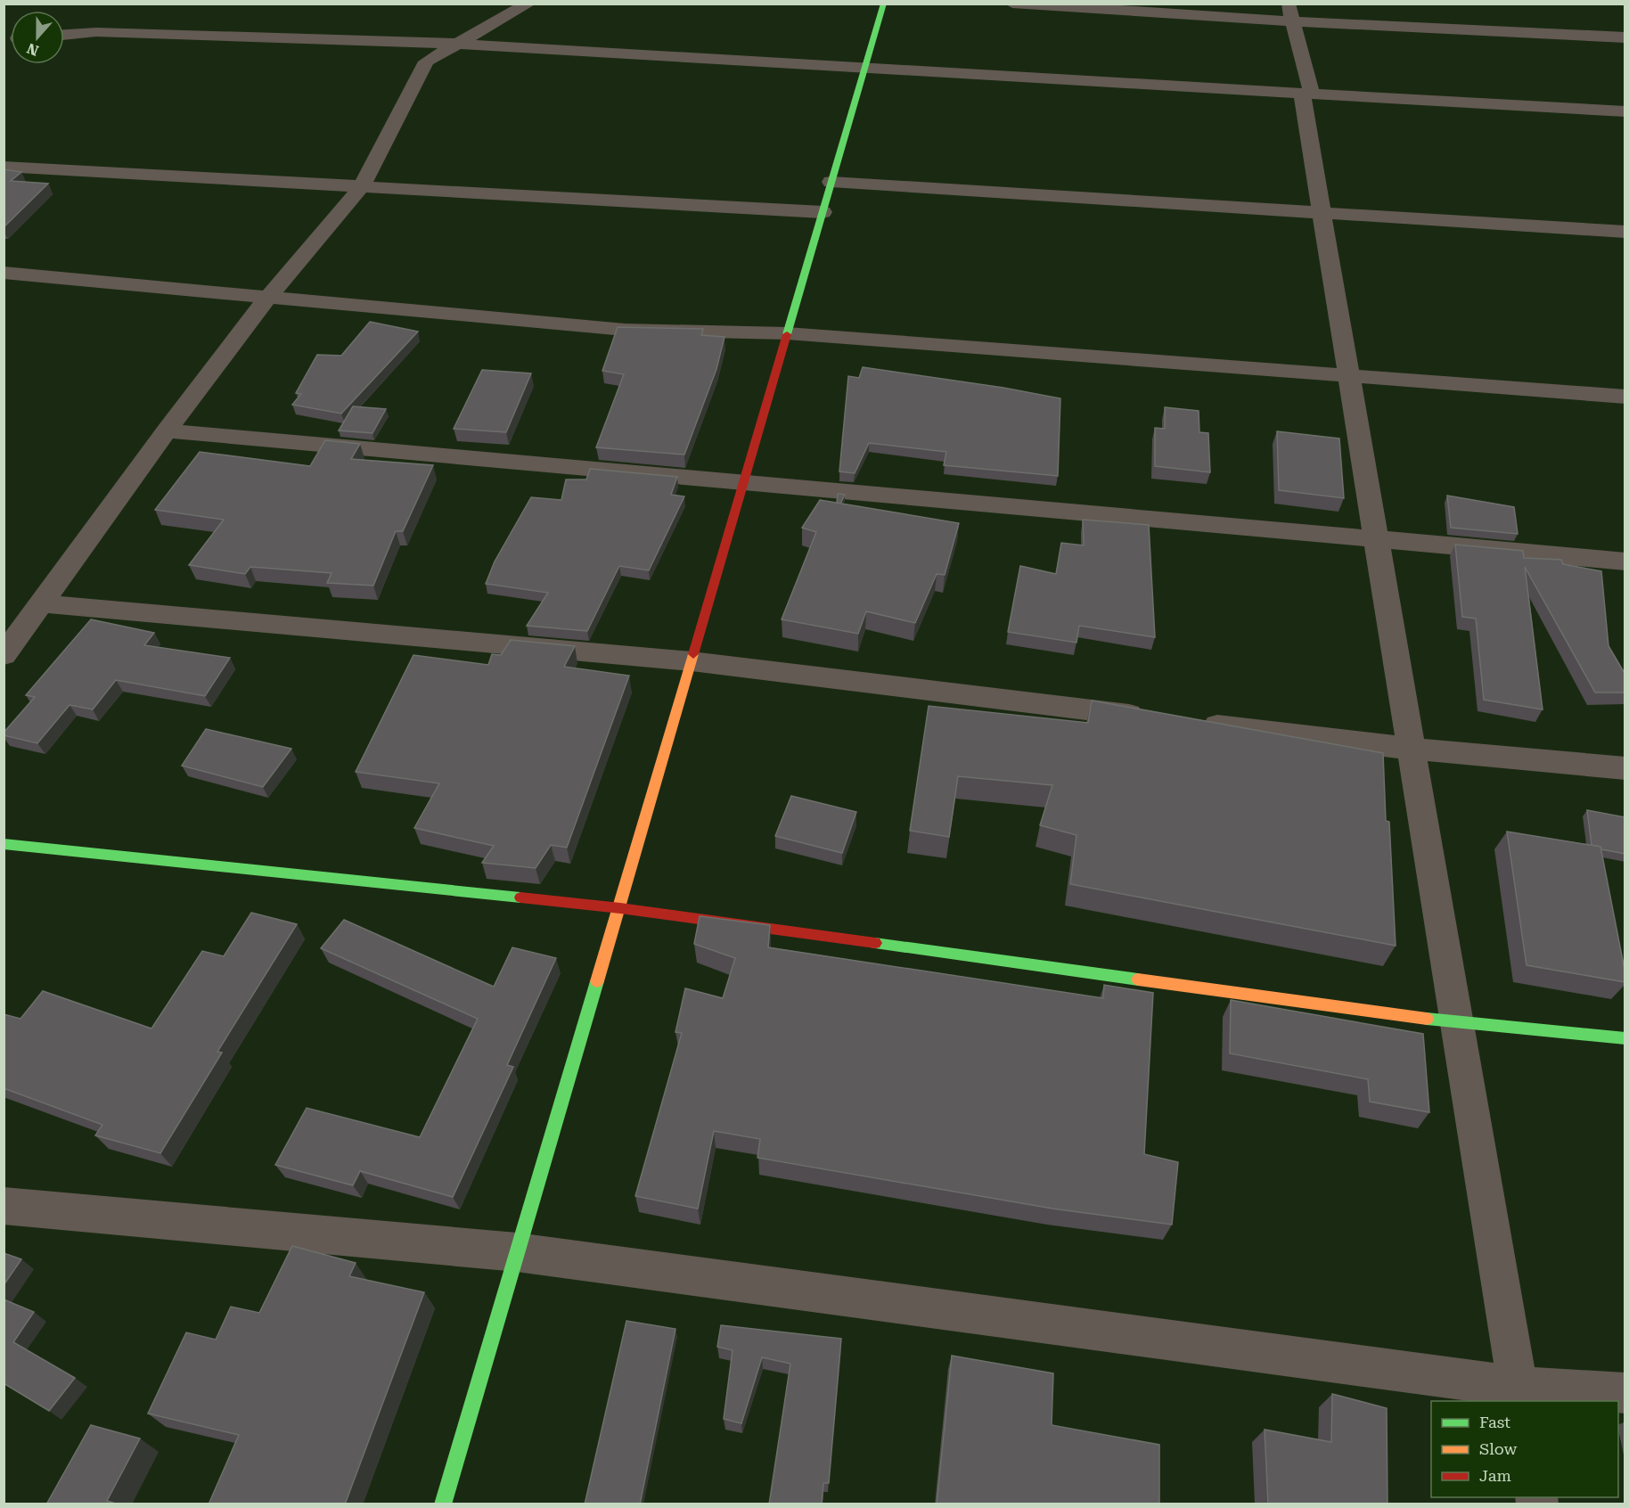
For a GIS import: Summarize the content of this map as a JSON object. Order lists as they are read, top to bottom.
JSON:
{
  "legend": ["Fast", "Slow", "Jam"],
  "north": "bottom"
}
